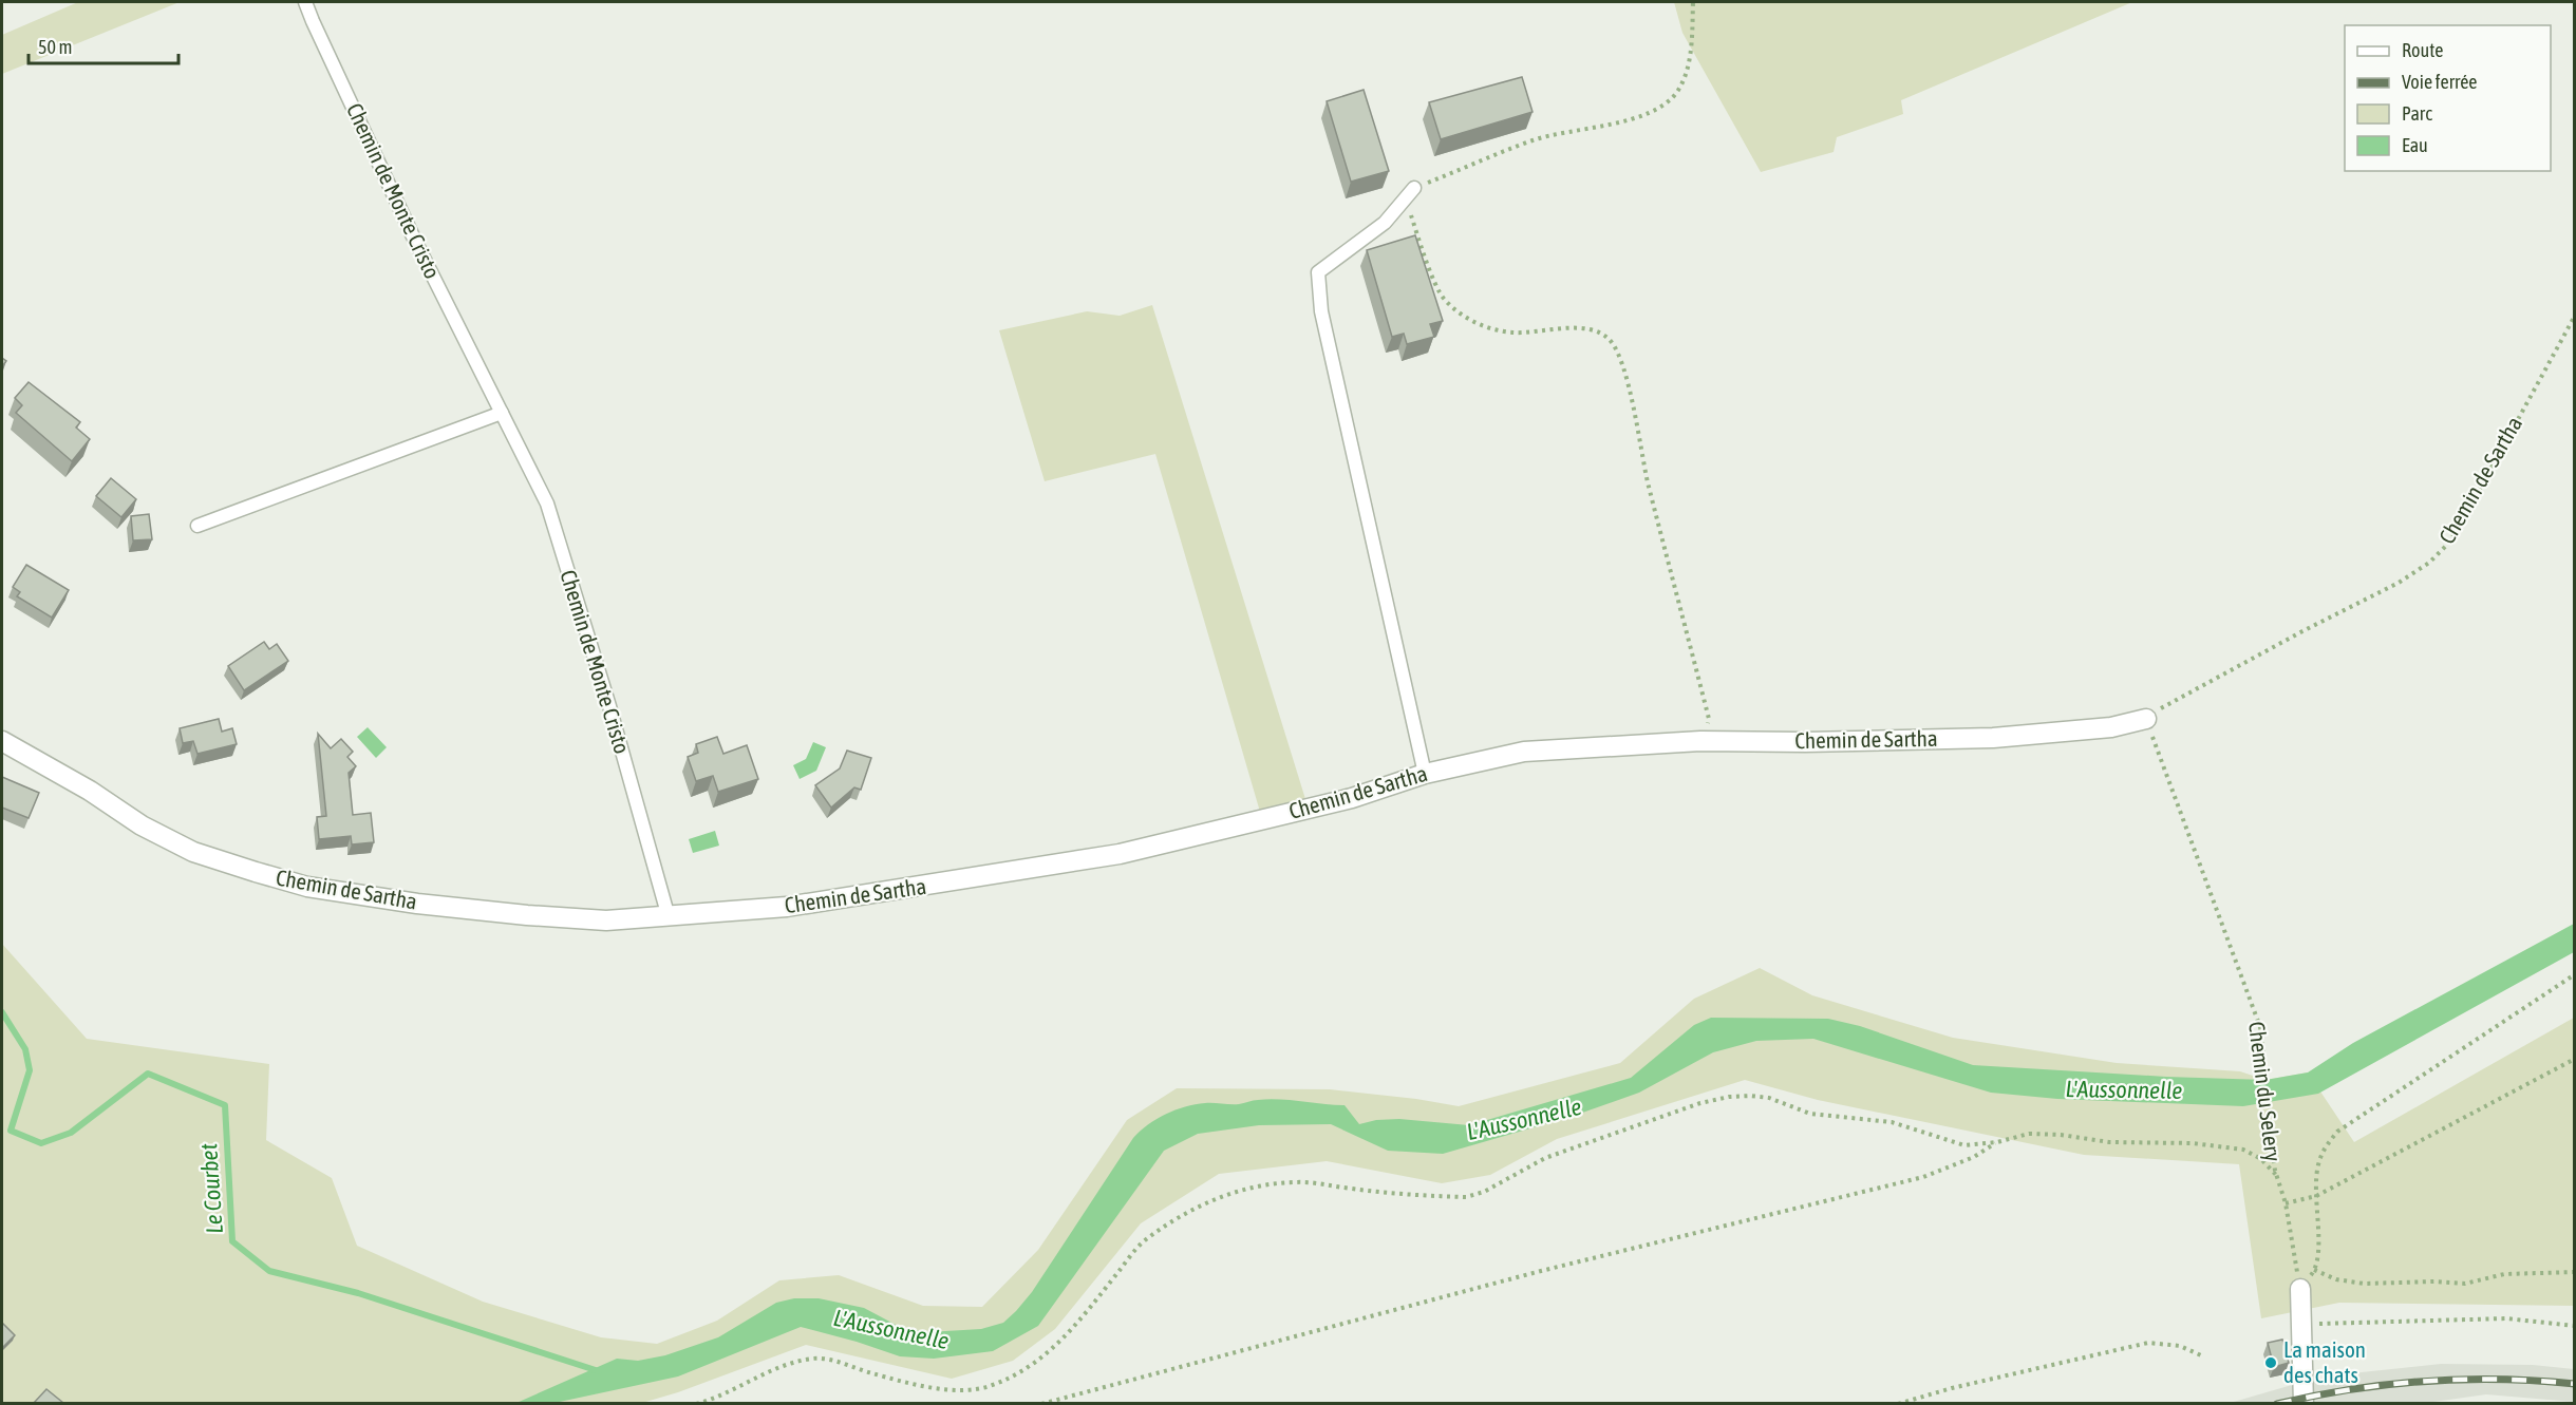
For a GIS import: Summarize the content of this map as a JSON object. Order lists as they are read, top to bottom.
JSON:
{
  "streets": {
    "street": ["Chemin de Sartha"],
    "lane": ["Chemin de Monte Cristo"],
    "path": ["Chemin du Selery"]
  },
  "crossings": [
    ["Chemin de Monte Cristo", "Chemin de Sartha"],
    ["Chemin de Sartha", "Chemin du Selery"]
  ],
  "water": ["L'Aussonnelle", "Le Courbet"],
  "places": ["La maison des chats"],
  "legend": [
    "Route",
    "Voie ferrée",
    "Parc",
    "Eau"
  ],
  "scale_bar": "50 m"
}
